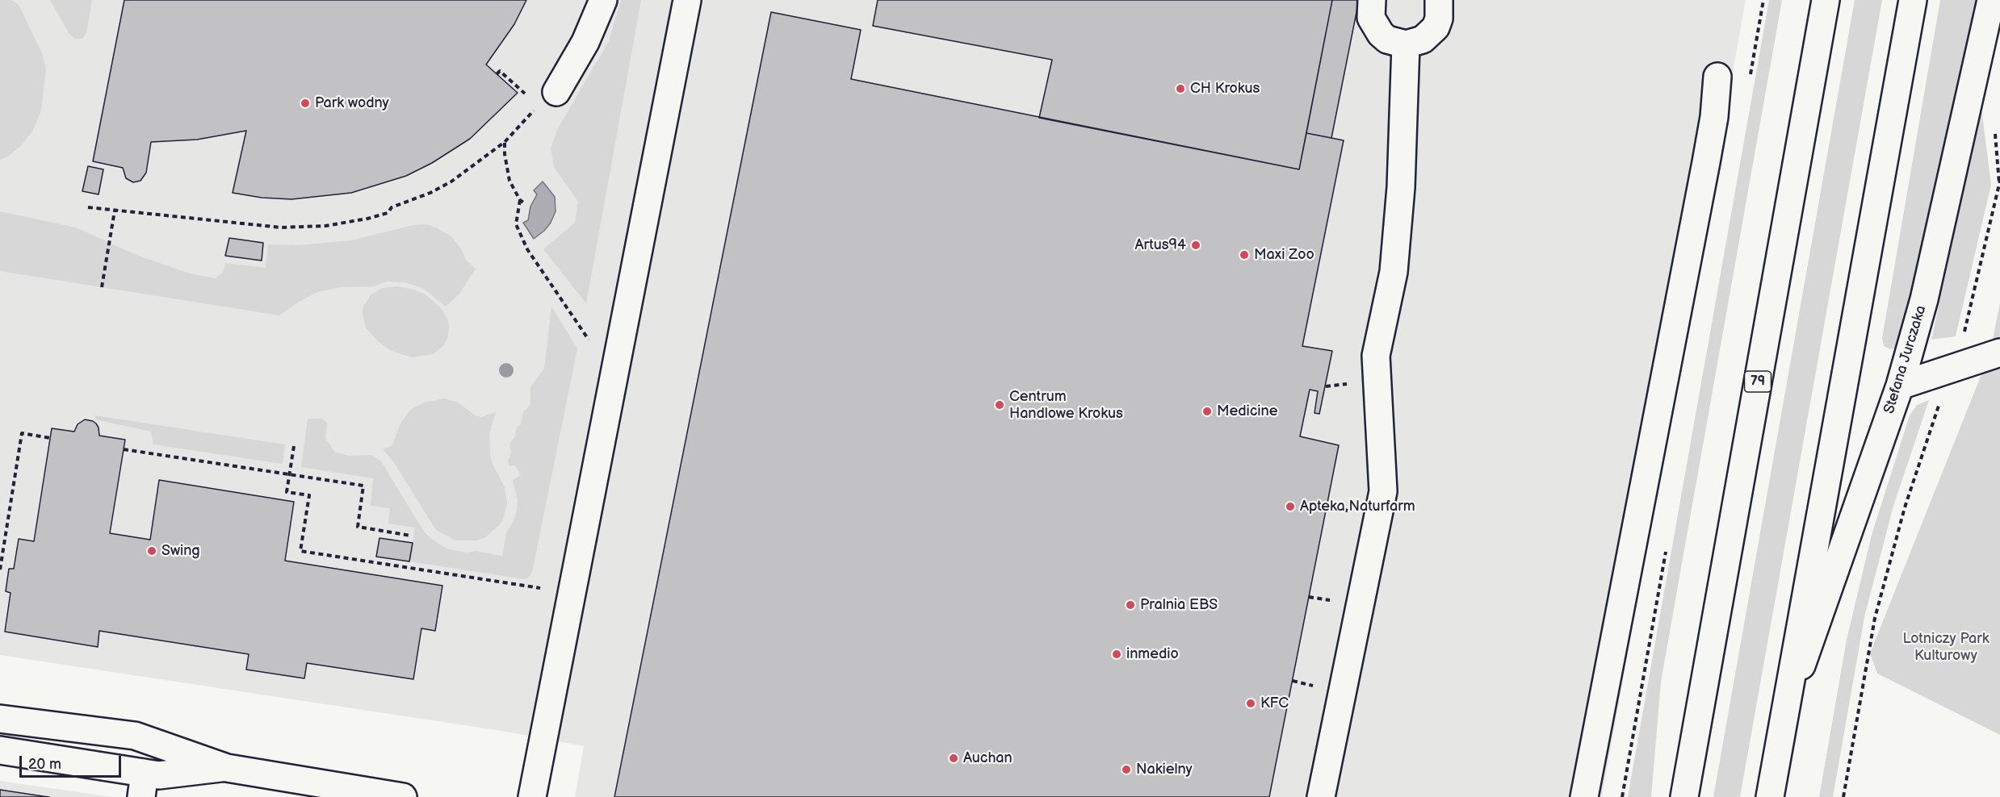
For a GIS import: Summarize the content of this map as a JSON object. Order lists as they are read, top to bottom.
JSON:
{
  "streets": {
    "street": ["Stefana Jurczaka", "79"]
  },
  "parks": ["Lotniczy Park Kulturowy"],
  "places": [
    "CH Krokus",
    "Park wodny",
    "Artus94",
    "Maxi Zoo",
    "Centrum Handlowe Krokus",
    "Medicine",
    "Apteka Naturfarm",
    "Swing",
    "Pralnia EBS",
    "inmedio",
    "KFC",
    "Auchan",
    "Nakielny"
  ],
  "scale_bar": "20 m"
}
